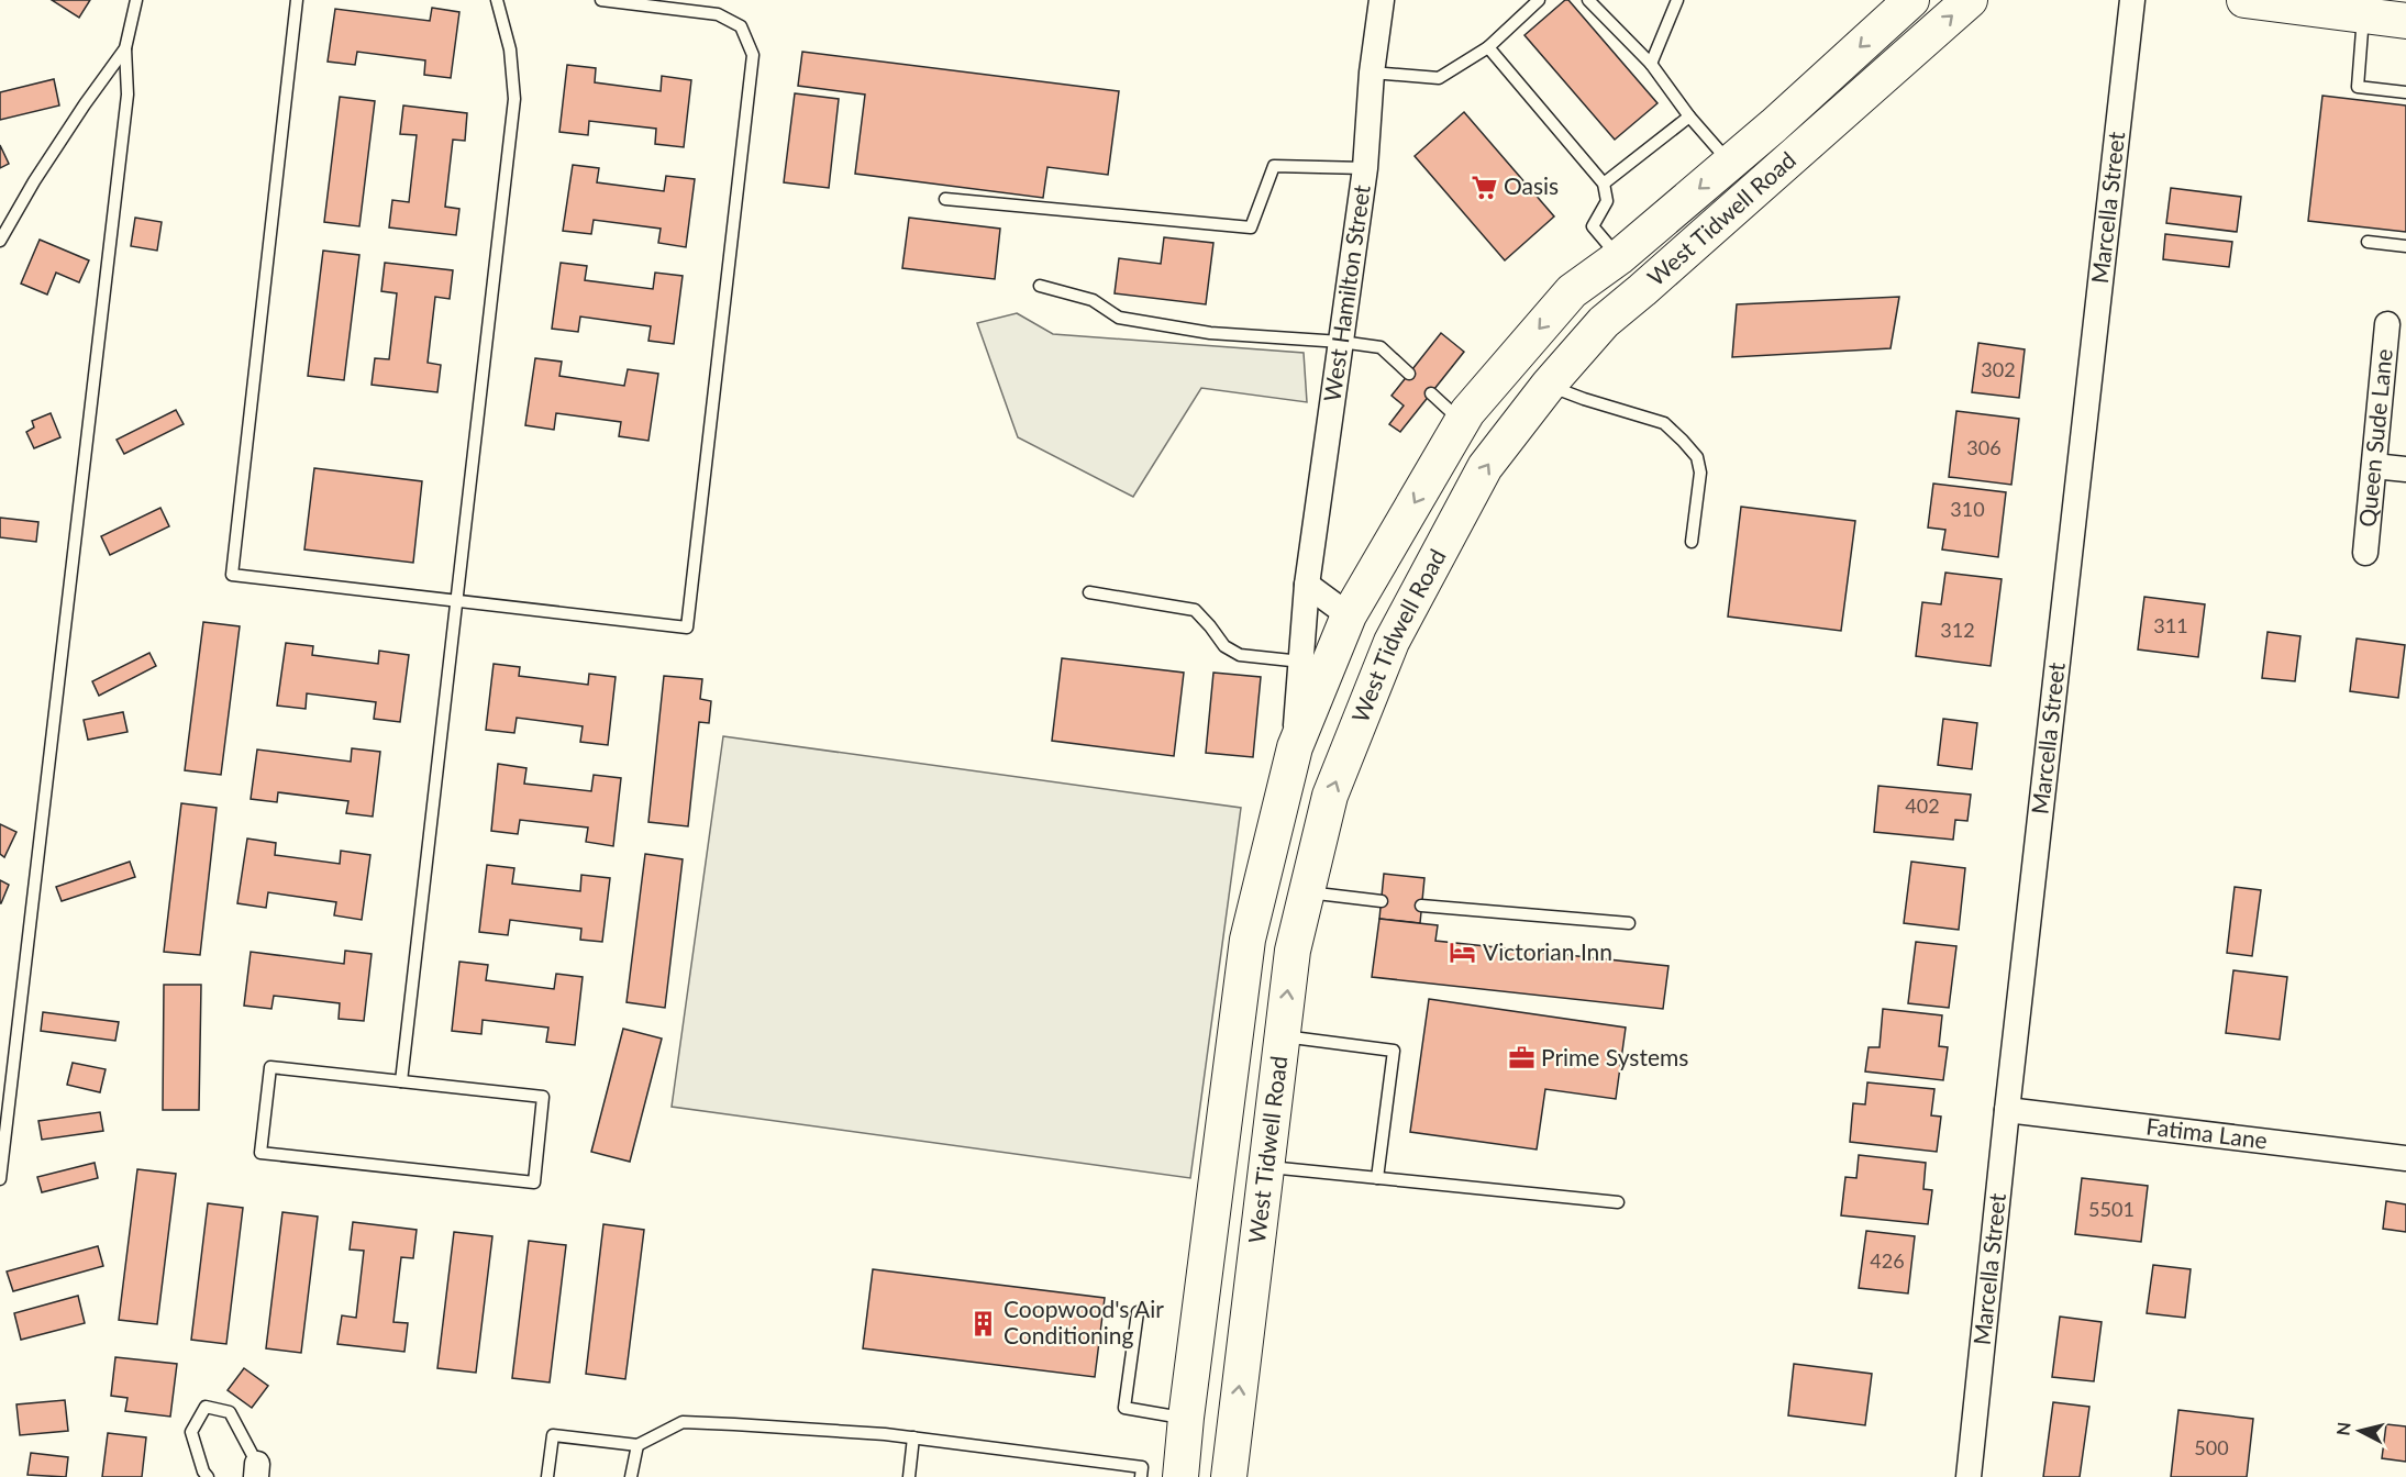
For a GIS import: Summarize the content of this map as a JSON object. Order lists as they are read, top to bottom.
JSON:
{
  "streets": {
    "main road": ["West Tidwell Road"],
    "street": [
      "Marcella Street",
      "West Hamilton Street",
      "Queen Sude Lane",
      "Fatima Lane"
    ]
  },
  "crossings": [
    ["Marcella Street", "Fatima Lane"],
    ["West Tidwell Road", "West Hamilton Street"]
  ],
  "places": {
    "supermarket": ["Oasis"],
    "hotel": ["Victorian Inn"],
    "office": ["Prime Systems"],
    "building": ["Coopwood's Air Conditioning"]
  },
  "house_numbers": [
    "302",
    "306",
    "310",
    "311",
    "312",
    "402",
    "5501",
    "426",
    "500"
  ],
  "north": "left"
}
